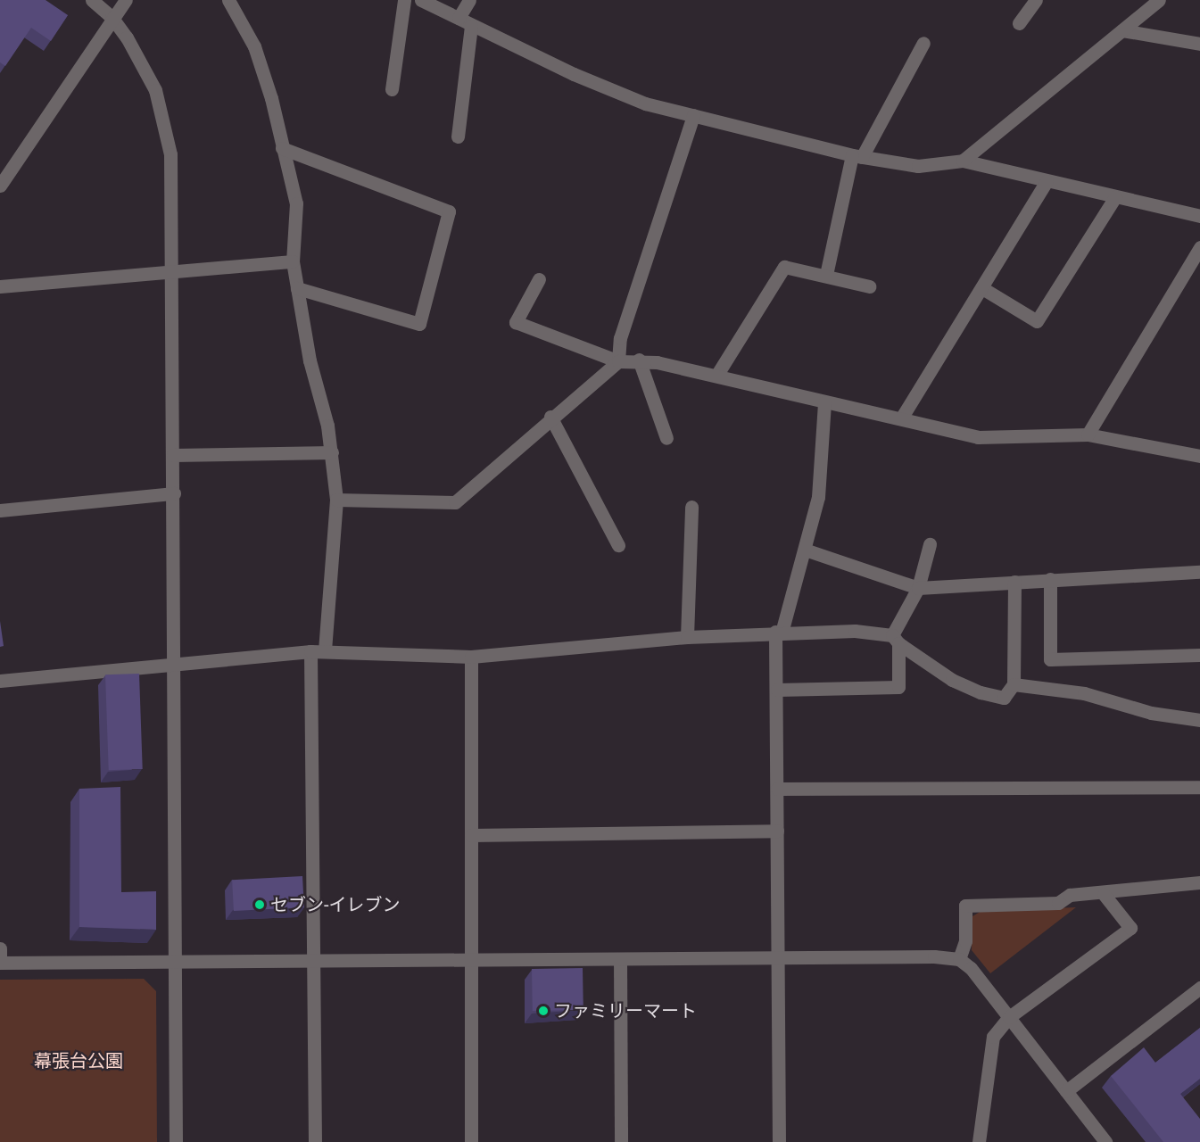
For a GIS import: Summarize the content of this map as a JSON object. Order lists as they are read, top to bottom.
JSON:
{
  "parks": ["幕張台公園"],
  "places": ["セブン-イレブン", "ファミリーマート"]
}
